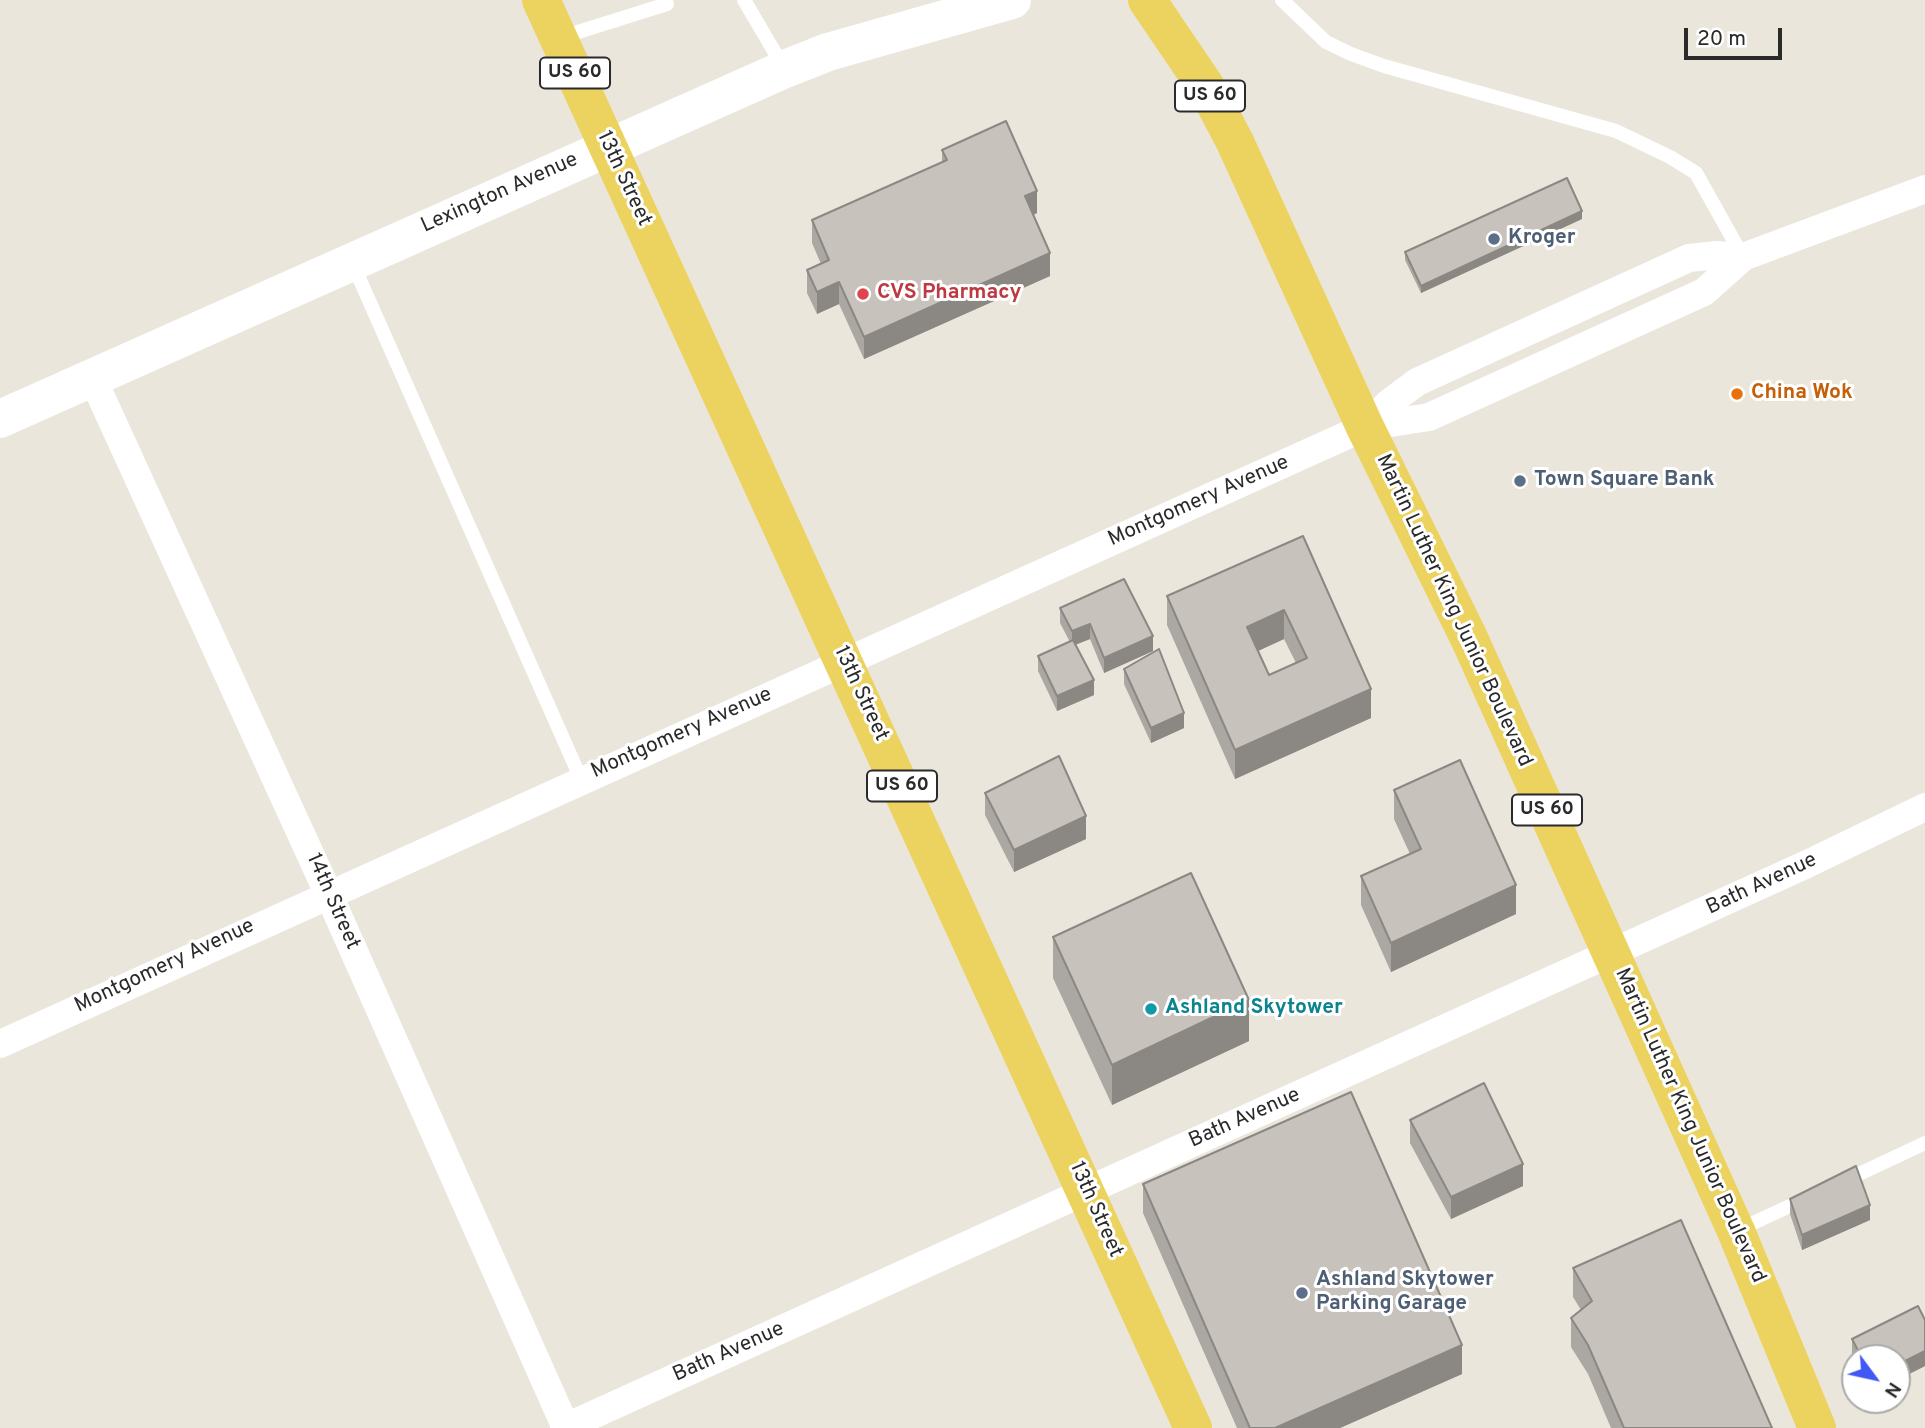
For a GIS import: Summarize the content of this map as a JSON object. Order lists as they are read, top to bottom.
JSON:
{
  "streets": {
    "main road": ["US 60", "13th Street", "Martin Luther King Junior Boulevard"],
    "street": [
      "Lexington Avenue",
      "Montgomery Avenue",
      "Bath Avenue",
      "14th Street"
    ]
  },
  "crossings": [
    ["13th Street", "Lexington Avenue"],
    ["13th Street", "Montgomery Avenue"],
    ["13th Street", "Bath Avenue"],
    ["Lexington Avenue", "14th Street"],
    ["Montgomery Avenue", "Martin Luther King Junior Boulevard"],
    ["Montgomery Avenue", "14th Street"],
    ["Martin Luther King Junior Boulevard", "Bath Avenue"],
    ["Bath Avenue", "14th Street"]
  ],
  "places": [
    "Kroger",
    "CVS Pharmacy",
    "China Wok",
    "Town Square Bank",
    "Ashland Skytower",
    "Ashland Skytower Parking Garage"
  ],
  "scale_bar": "20 m",
  "north": "bottom right"
}
